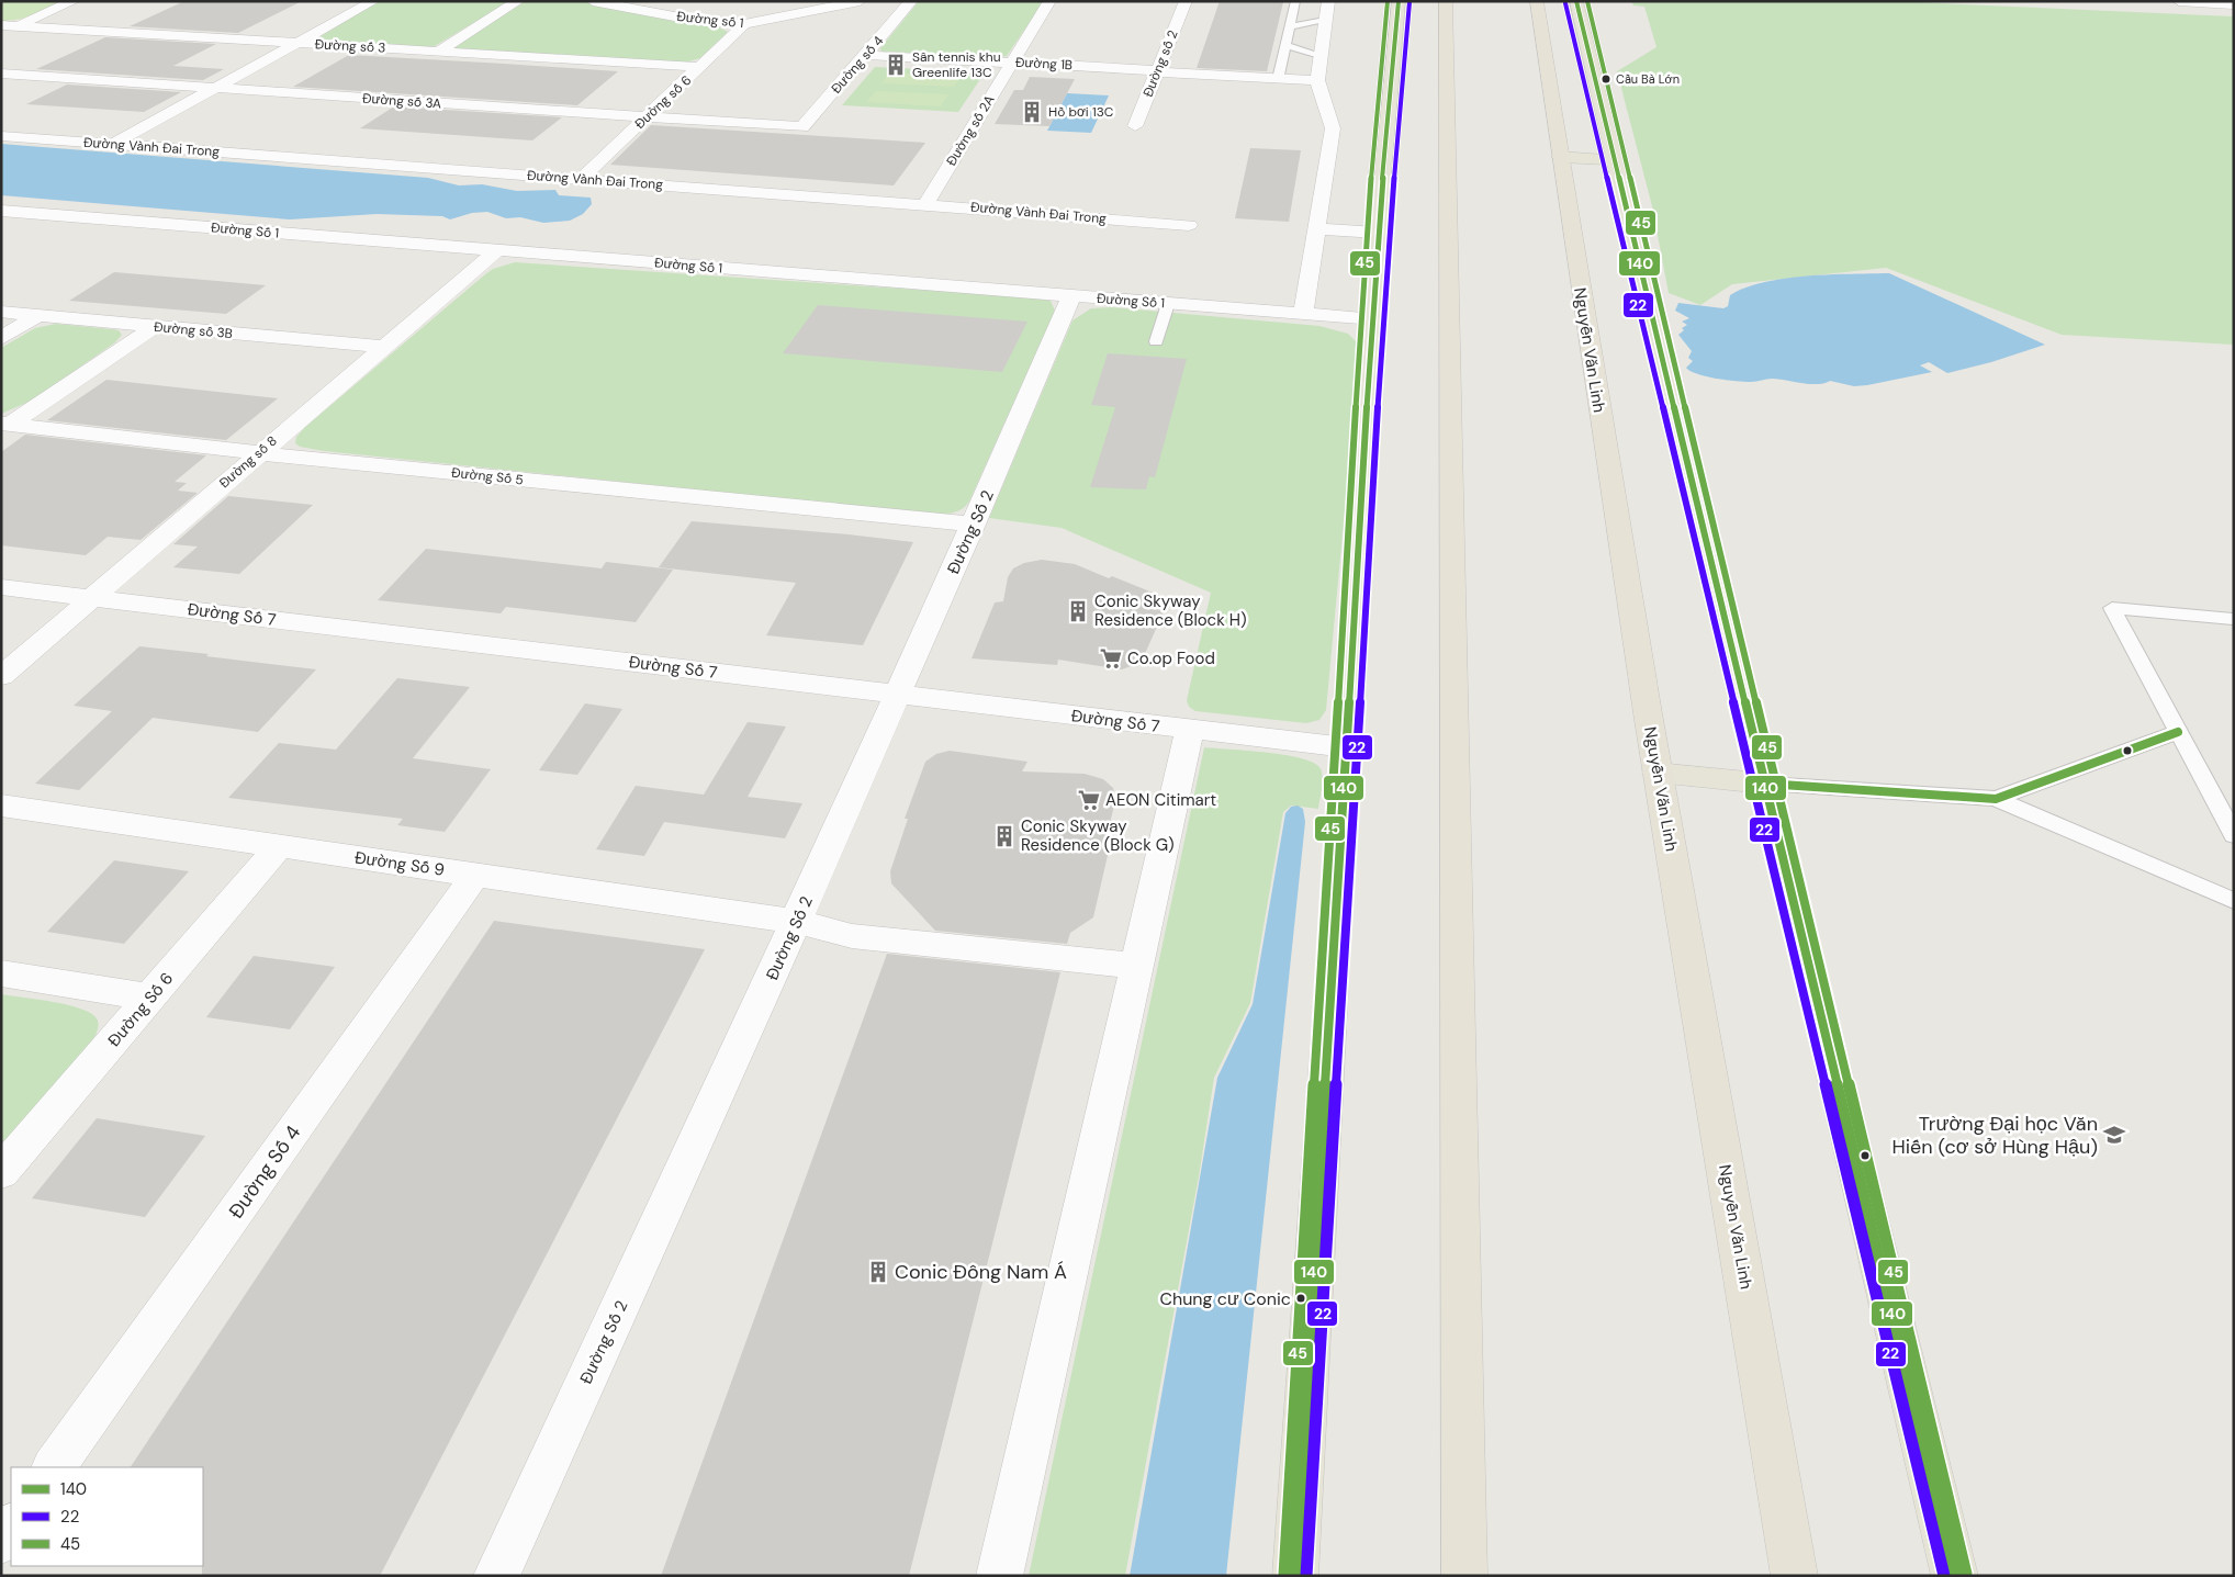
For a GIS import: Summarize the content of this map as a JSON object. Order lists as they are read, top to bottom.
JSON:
{
  "streets": {
    "highway": ["Nguyễn Văn Linh"],
    "street": [
      "Đường số 1",
      "Đường số 3",
      "Đường 1B",
      "Đường số 2",
      "Đường số 4",
      "Đường số 3A",
      "Đường số 6",
      "Đường số 2A",
      "Đường Vành Đai Trong",
      "Đường Số 1",
      "Đường số 3B",
      "Đường số 8",
      "Đường Số 5",
      "Đường Số 2",
      "Đường Số 7",
      "Đường Số 9",
      "Đường Số 6",
      "Đường Số 4"
    ]
  },
  "crossings": [
    ["Đường số 1", "Đường số 6"],
    ["Đường số 3", "Đường số 6"],
    ["Đường 1B", "Đường số 2"],
    ["Đường 1B", "Đường số 4"],
    ["Đường 1B", "Đường số 2A"],
    ["Đường số 4", "Đường số 3A"],
    ["Đường số 3A", "Đường số 6"],
    ["Đường số 6", "Đường Vành Đai Trong"],
    ["Đường số 2A", "Đường Vành Đai Trong"],
    ["Đường Số 1", "Đường số 8"],
    ["Đường Số 1", "Đường Số 2"],
    ["Đường số 3B", "Đường số 8"],
    ["Đường số 8", "Đường Số 5"],
    ["Đường số 8", "Đường Số 7"],
    ["Đường Số 5", "Đường Số 2"],
    ["Đường Số 2", "Đường Số 7"],
    ["Đường Số 2", "Đường Số 9"],
    ["Đường Số 9", "Đường Số 6"],
    ["Đường Số 9", "Đường Số 4"]
  ],
  "places": {
    "building": [
      "Sân tennis khu Greenlife 13C",
      "Hồ bơi 13C",
      "Conic Skyway Residence (Block H)",
      "Conic Skyway Residence (Block G)",
      "Conic Đông Nam Á"
    ],
    "other": ["Cầu Bà Lớn", "Chung cư Conic"],
    "supermarket": ["Co.op Food", "AEON Citimart"],
    "school or university": ["Trường Đại học Văn Hiến (cơ sở Hùng Hậu)"]
  },
  "lines": ["transit line 140", "transit line 45", "transit line 22"],
  "legend": ["140", "22", "45"]
}
